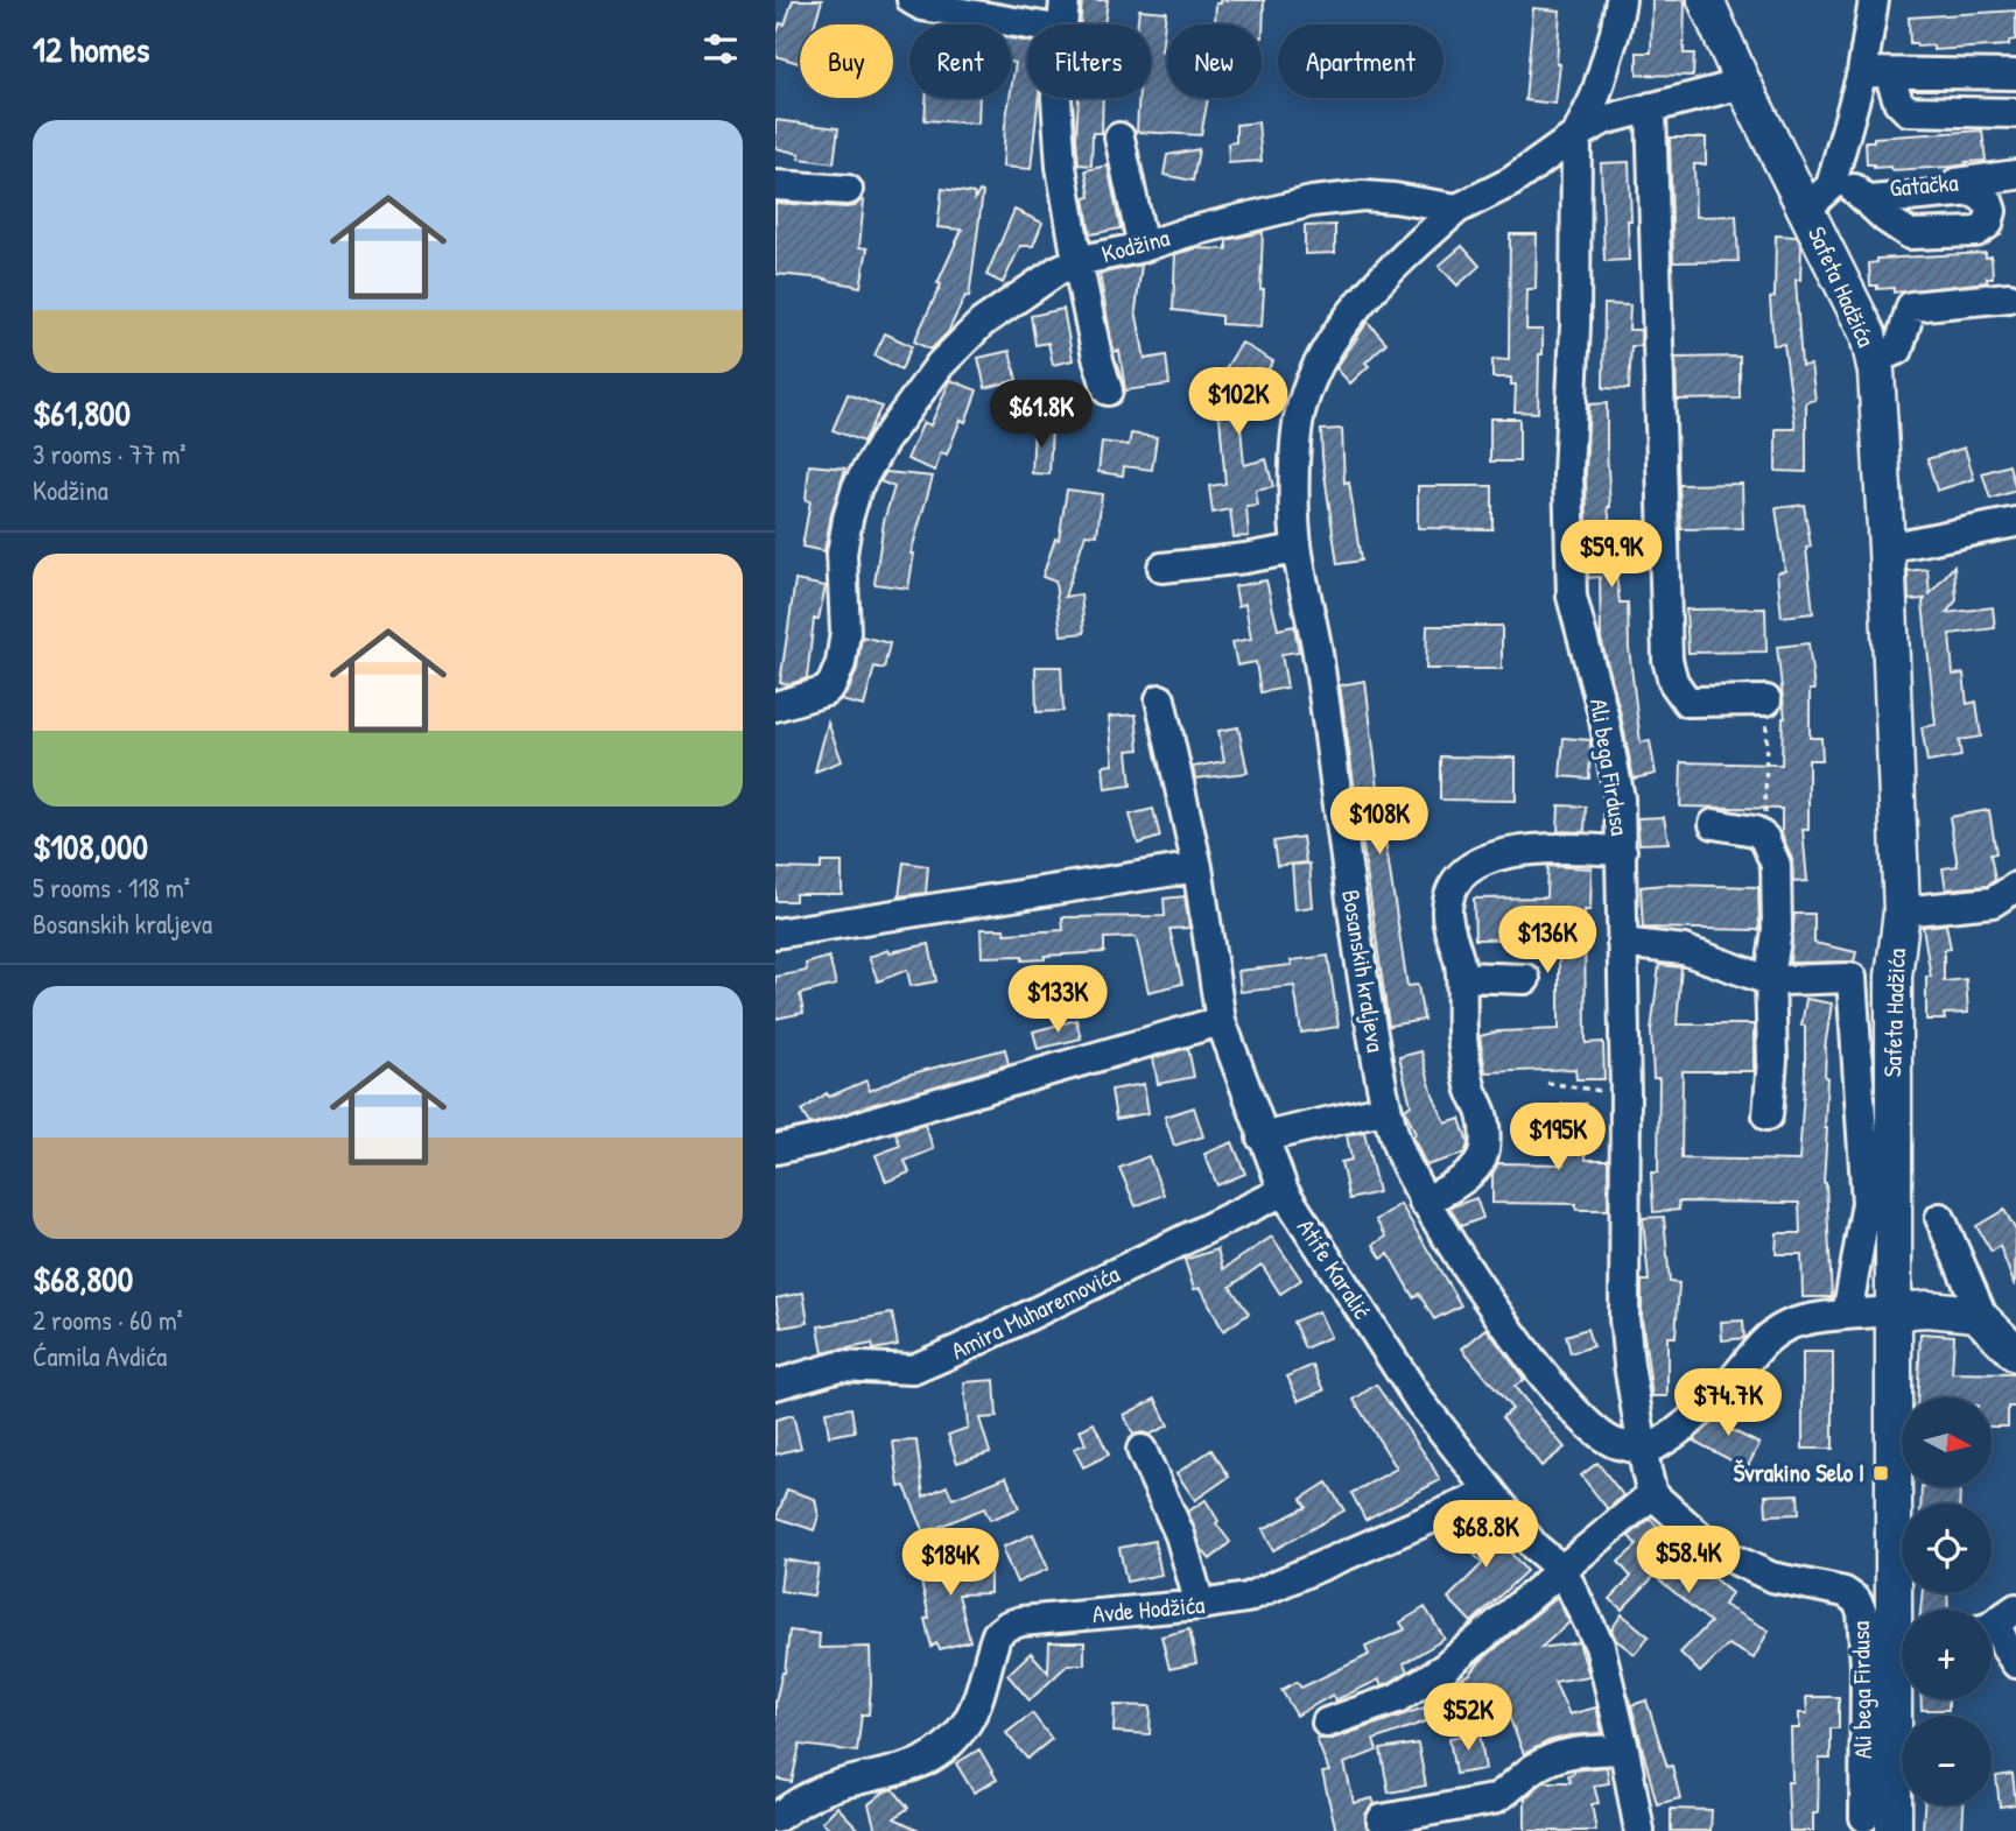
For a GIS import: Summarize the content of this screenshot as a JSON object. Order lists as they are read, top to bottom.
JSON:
{
  "streets": {
    "main road": ["Safeta Hadžića"],
    "street": [
      "Gatačka",
      "Kodžina",
      "Ali bega Firdusa",
      "Bosanskih kraljeva",
      "Atife Karalić",
      "Amira Muharemovića",
      "Avde Hodžića"
    ]
  },
  "crossings": [
    ["Gatačka", "Safeta Hadžića"],
    ["Kodžina", "Bosanskih kraljeva"],
    ["Safeta Hadžića", "Ali bega Firdusa"],
    ["Ali bega Firdusa", "Bosanskih kraljeva"],
    ["Atife Karalić", "Amira Muharemovića"],
    ["Atife Karalić", "Avde Hodžića"]
  ],
  "places": {
    "transit": ["Švrakino Selo I"]
  },
  "north": "right",
  "page": {
    "heading": "12 homes",
    "chip": [
      "Buy",
      "Rent",
      "Filters",
      "New",
      "Apartment"
    ],
    "list": [
      {
        "name": "$61,800",
        "note": "3 rooms · 77 m² · Kodžina"
      },
      {
        "name": "$108,000",
        "note": "5 rooms · 118 m² · Bosanskih kraljeva"
      },
      {
        "name": "$68,800",
        "note": "2 rooms · 60 m² · Ćamila Avdića"
      }
    ],
    "price": [
      "$102K",
      "$61.8K",
      "$59.9K",
      "$108K",
      "$136K",
      "$133K",
      "$195K",
      "$74.7K",
      "$68.8K",
      "$58.4K",
      "$184K",
      "$52K"
    ],
    "map_buttons": ["+", "−"]
  }
}
